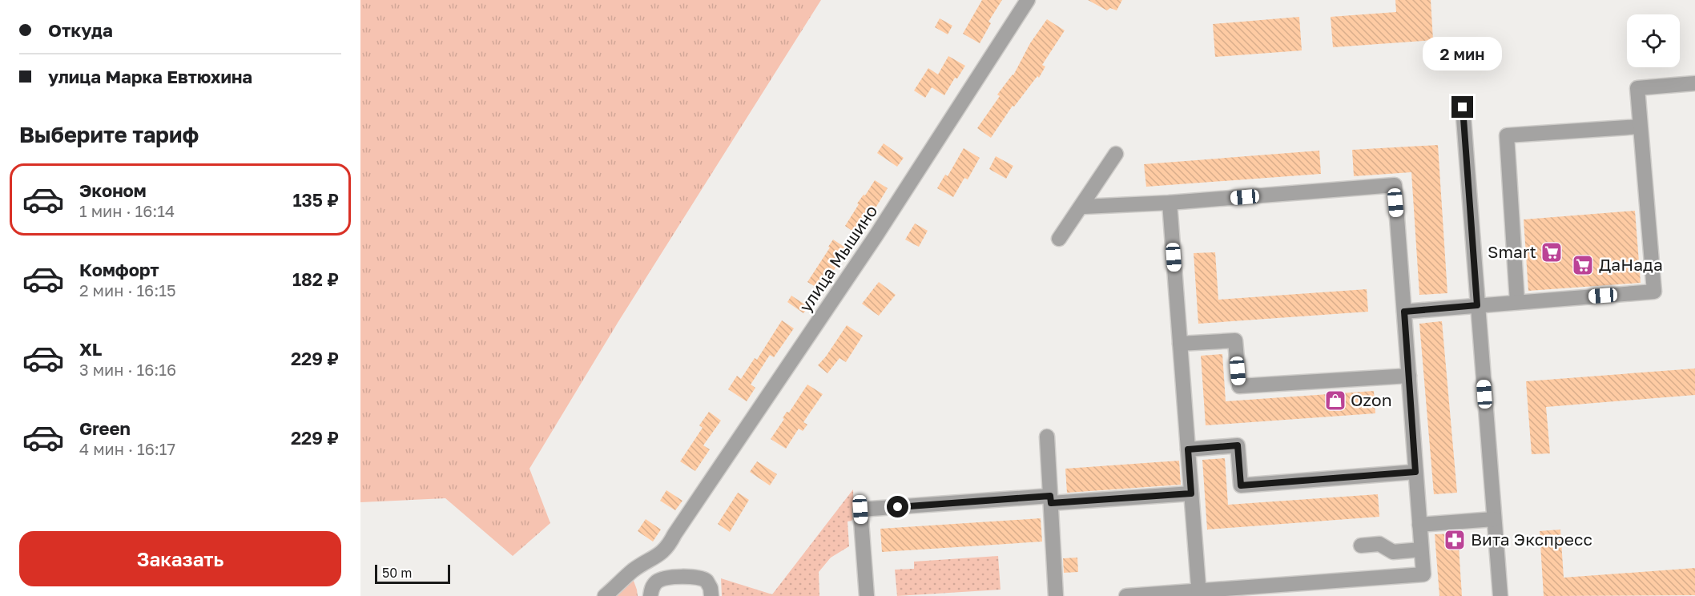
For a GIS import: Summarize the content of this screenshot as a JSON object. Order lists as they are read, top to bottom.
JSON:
{
  "streets": {
    "street": ["улица Мышино"]
  },
  "places": {
    "supermarket": ["Smart", "ДаНада"],
    "shop": ["Ozon"],
    "pharmacy": ["Вита Экспресс"]
  },
  "scale_bar": "50 m",
  "page": {
    "banner": ["Откуда", "улица Марка Евтюхина"],
    "bubble": "2 мин",
    "heading": "Выберите тариф",
    "list": [
      {
        "name": "Эконом",
        "note": "1 мин · 16:14",
        "value": "135 ₽"
      },
      {
        "name": "Комфорт",
        "note": "2 мин · 16:15",
        "value": "182 ₽"
      },
      {
        "name": "XL",
        "note": "3 мин · 16:16",
        "value": "229 ₽"
      },
      {
        "name": "Green",
        "note": "4 мин · 16:17",
        "value": "229 ₽"
      }
    ],
    "buttons": "Заказать",
    "scale": "50 m"
  }
}
